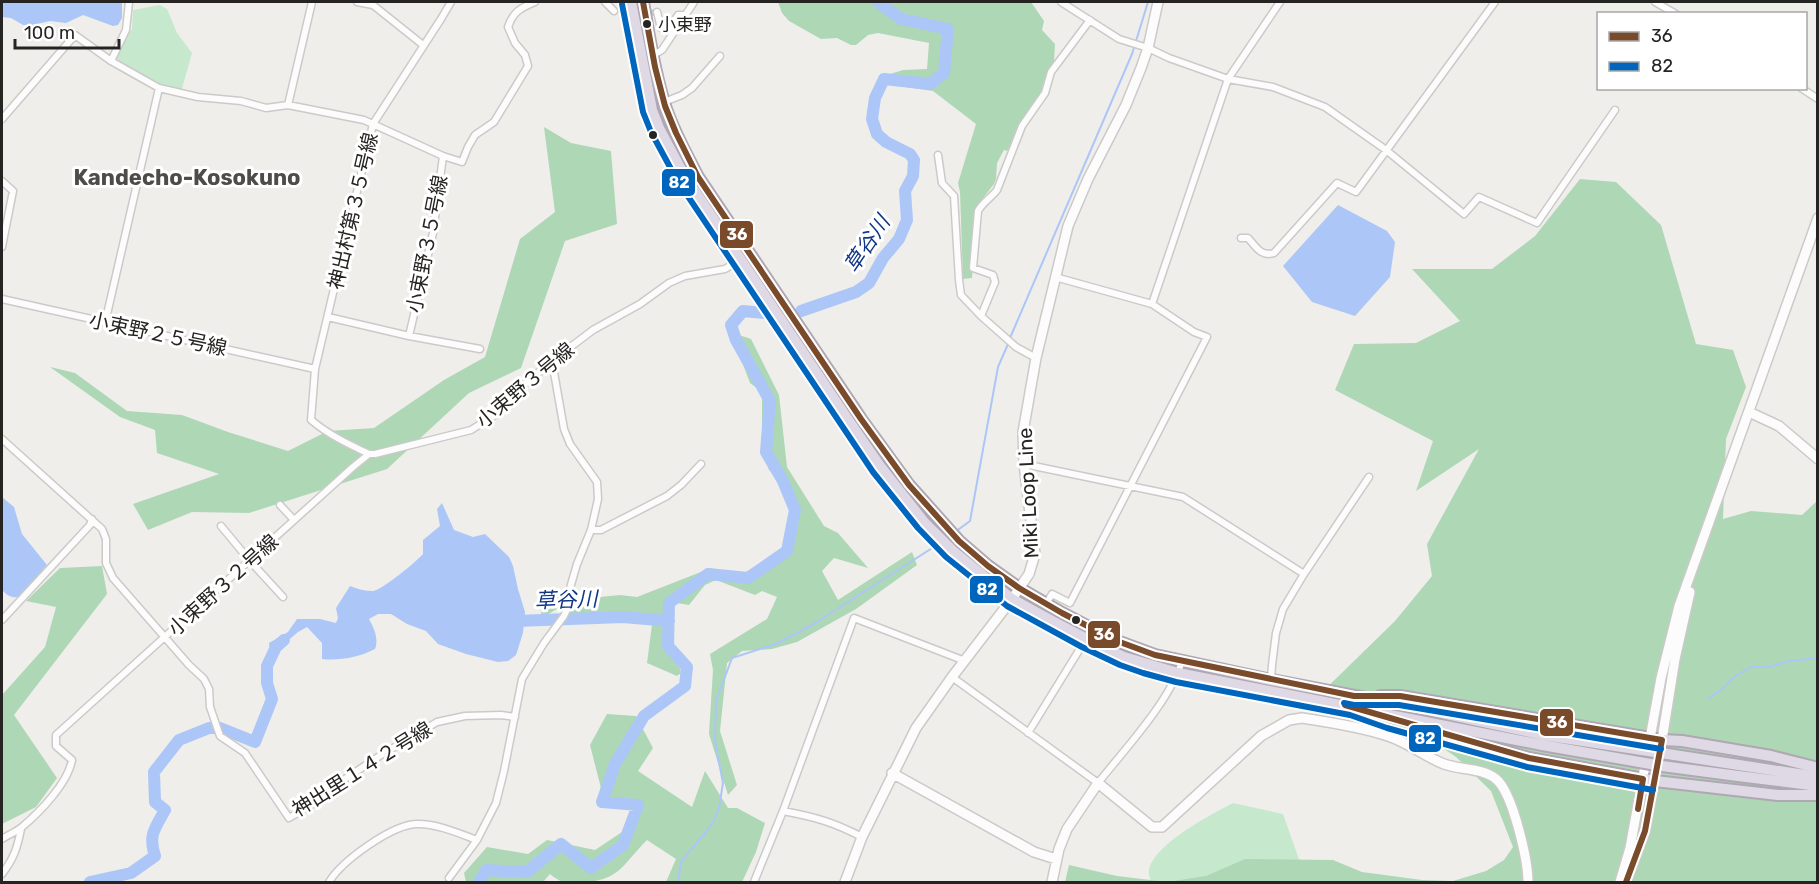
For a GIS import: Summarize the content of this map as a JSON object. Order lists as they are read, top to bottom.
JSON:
{
  "streets": {
    "street": [
      "神出村第３５号線",
      "小束野３５号線",
      "小束野２５号線",
      "小束野３号線",
      "Miki Loop Line",
      "小束野３２号線",
      "神出里１４２号線"
    ]
  },
  "crossings": [
    ["神出村第３５号線", "小束野３５号線"],
    ["神出村第３５号線", "小束野２５号線"],
    ["小束野３号線", "小束野３２号線"],
    ["小束野３２号線", "神出里１４２号線"]
  ],
  "districts": ["Kandecho-Kosokuno"],
  "water": ["草谷川"],
  "places": ["小束野"],
  "lines": ["transit line 36", "transit line 82"],
  "legend": ["36", "82"],
  "scale_bar": "100 m"
}
